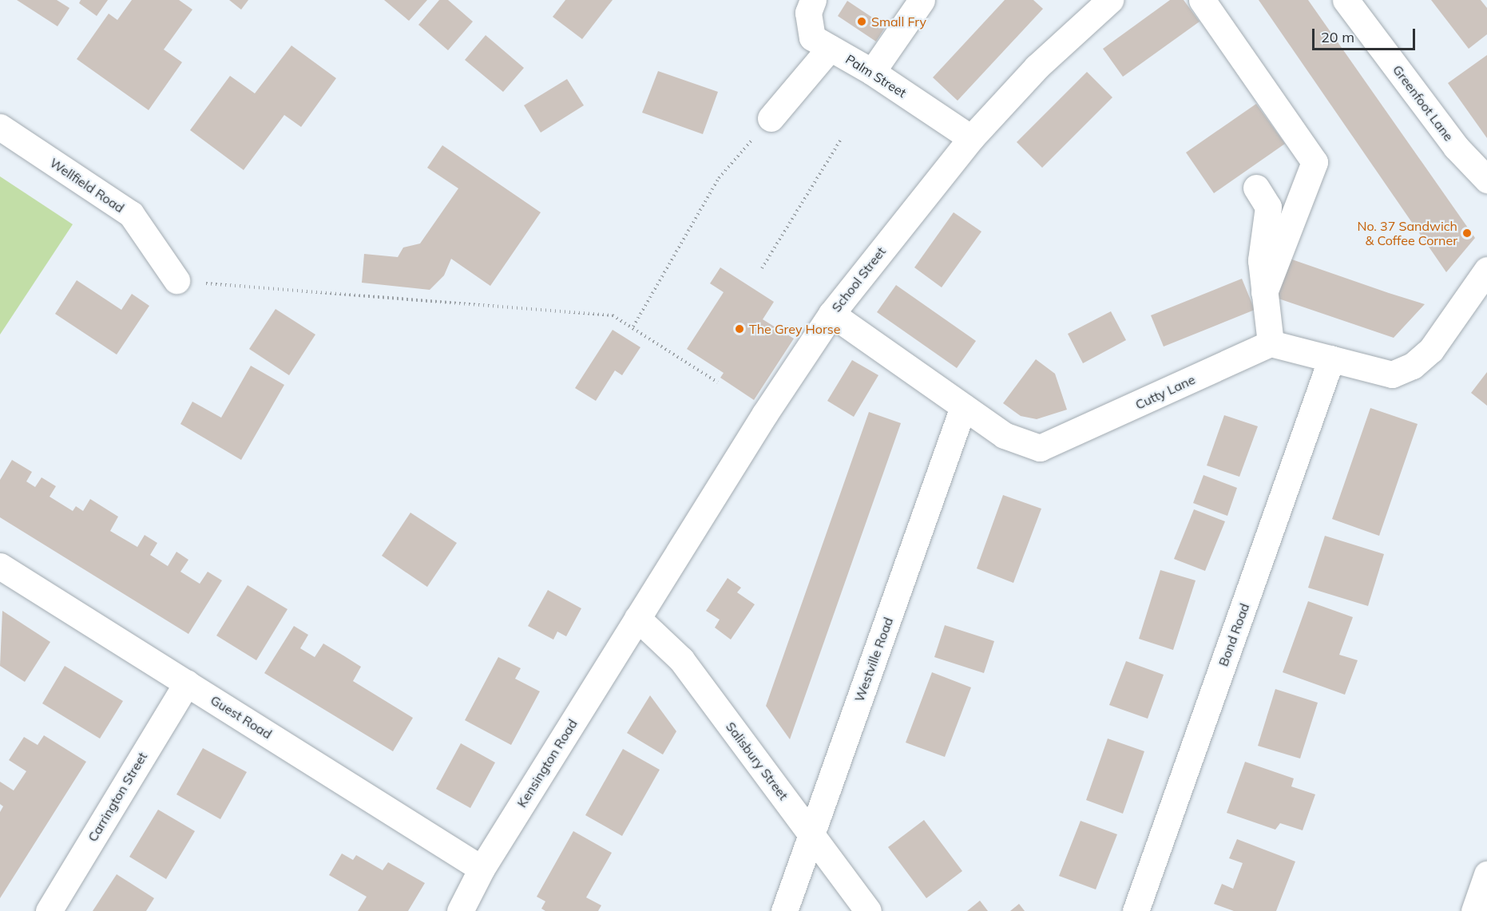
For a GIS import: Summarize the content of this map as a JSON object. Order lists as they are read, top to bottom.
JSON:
{
  "streets": {
    "street": [
      "Palm Street",
      "Greenfoot Lane",
      "Wellfield Road",
      "School Street",
      "Cutty Lane",
      "Bond Road",
      "Westville Road",
      "Guest Road",
      "Salisbury Street",
      "Kensington Road",
      "Carrington Street"
    ]
  },
  "crossings": [
    ["Palm Street", "School Street"],
    ["School Street", "Cutty Lane"],
    ["School Street", "Salisbury Street"],
    ["School Street", "Kensington Road"],
    ["Cutty Lane", "Westville Road"],
    ["Westville Road", "Salisbury Street"],
    ["Guest Road", "Kensington Road"],
    ["Guest Road", "Carrington Street"],
    ["Salisbury Street", "Kensington Road"]
  ],
  "places": ["Small Fry", "No. 37 Sandwich & Coffee Corner", "The Grey Horse"],
  "scale_bar": "20 m"
}
